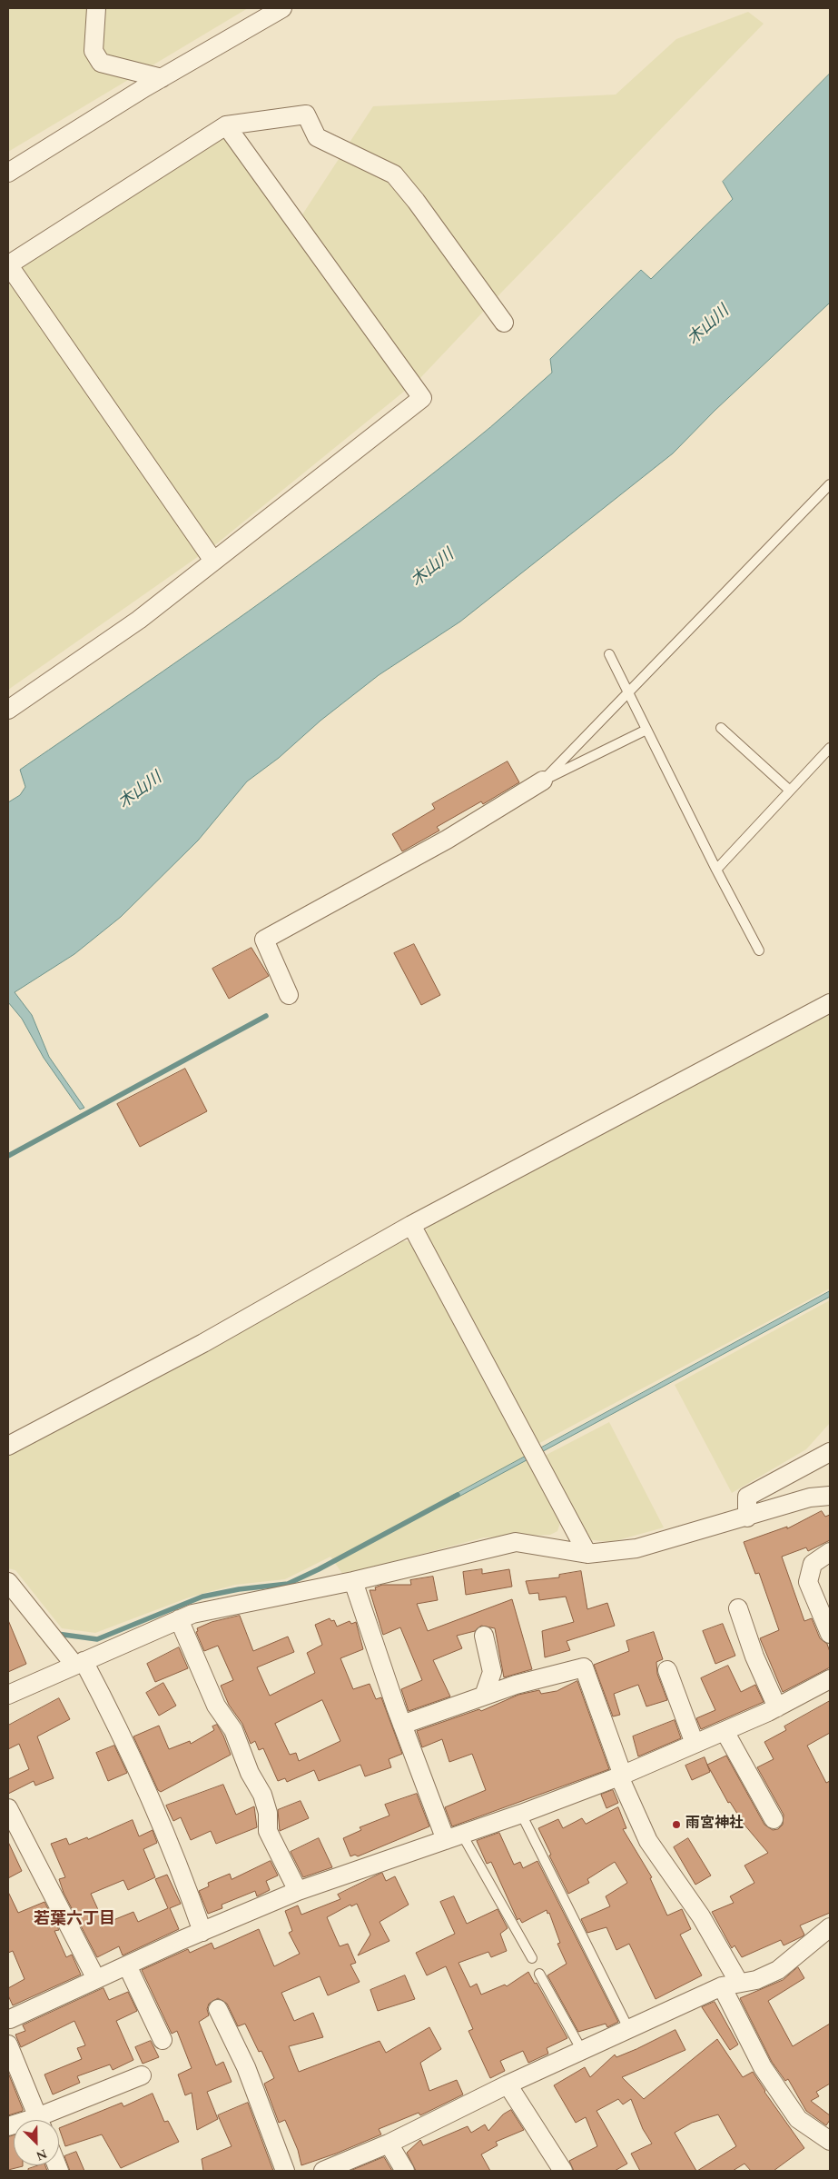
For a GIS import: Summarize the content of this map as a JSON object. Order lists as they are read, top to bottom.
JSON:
{
  "districts": ["若葉六丁目"],
  "water": ["木山川"],
  "places": ["雨宮神社"],
  "north": "bottom right"
}
